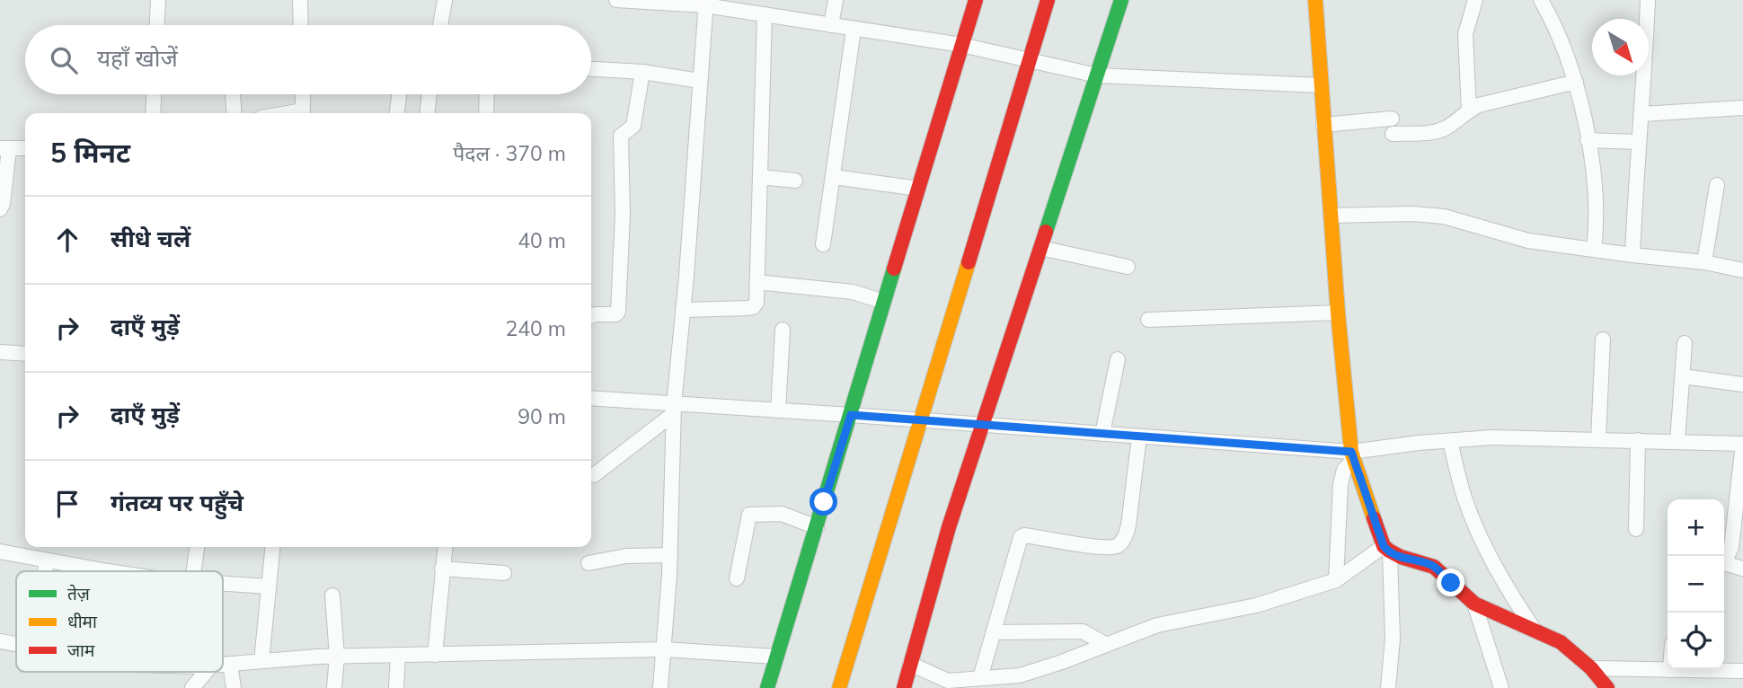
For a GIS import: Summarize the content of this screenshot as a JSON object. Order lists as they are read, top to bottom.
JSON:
{
  "legend": ["तेज़", "धीमा", "जाम"],
  "north": "bottom right",
  "page": {
    "search": "यहाँ खोजें",
    "heading": ["5 मिनट", "पैदल · 370 m"],
    "list": [
      ["सीधे चलें", "40 m"],
      ["दाएँ मुड़ें", "240 m"],
      ["दाएँ मुड़ें", "90 m"],
      "गंतव्य पर पहुँचे"
    ],
    "map_buttons": ["+", "−"]
  }
}
